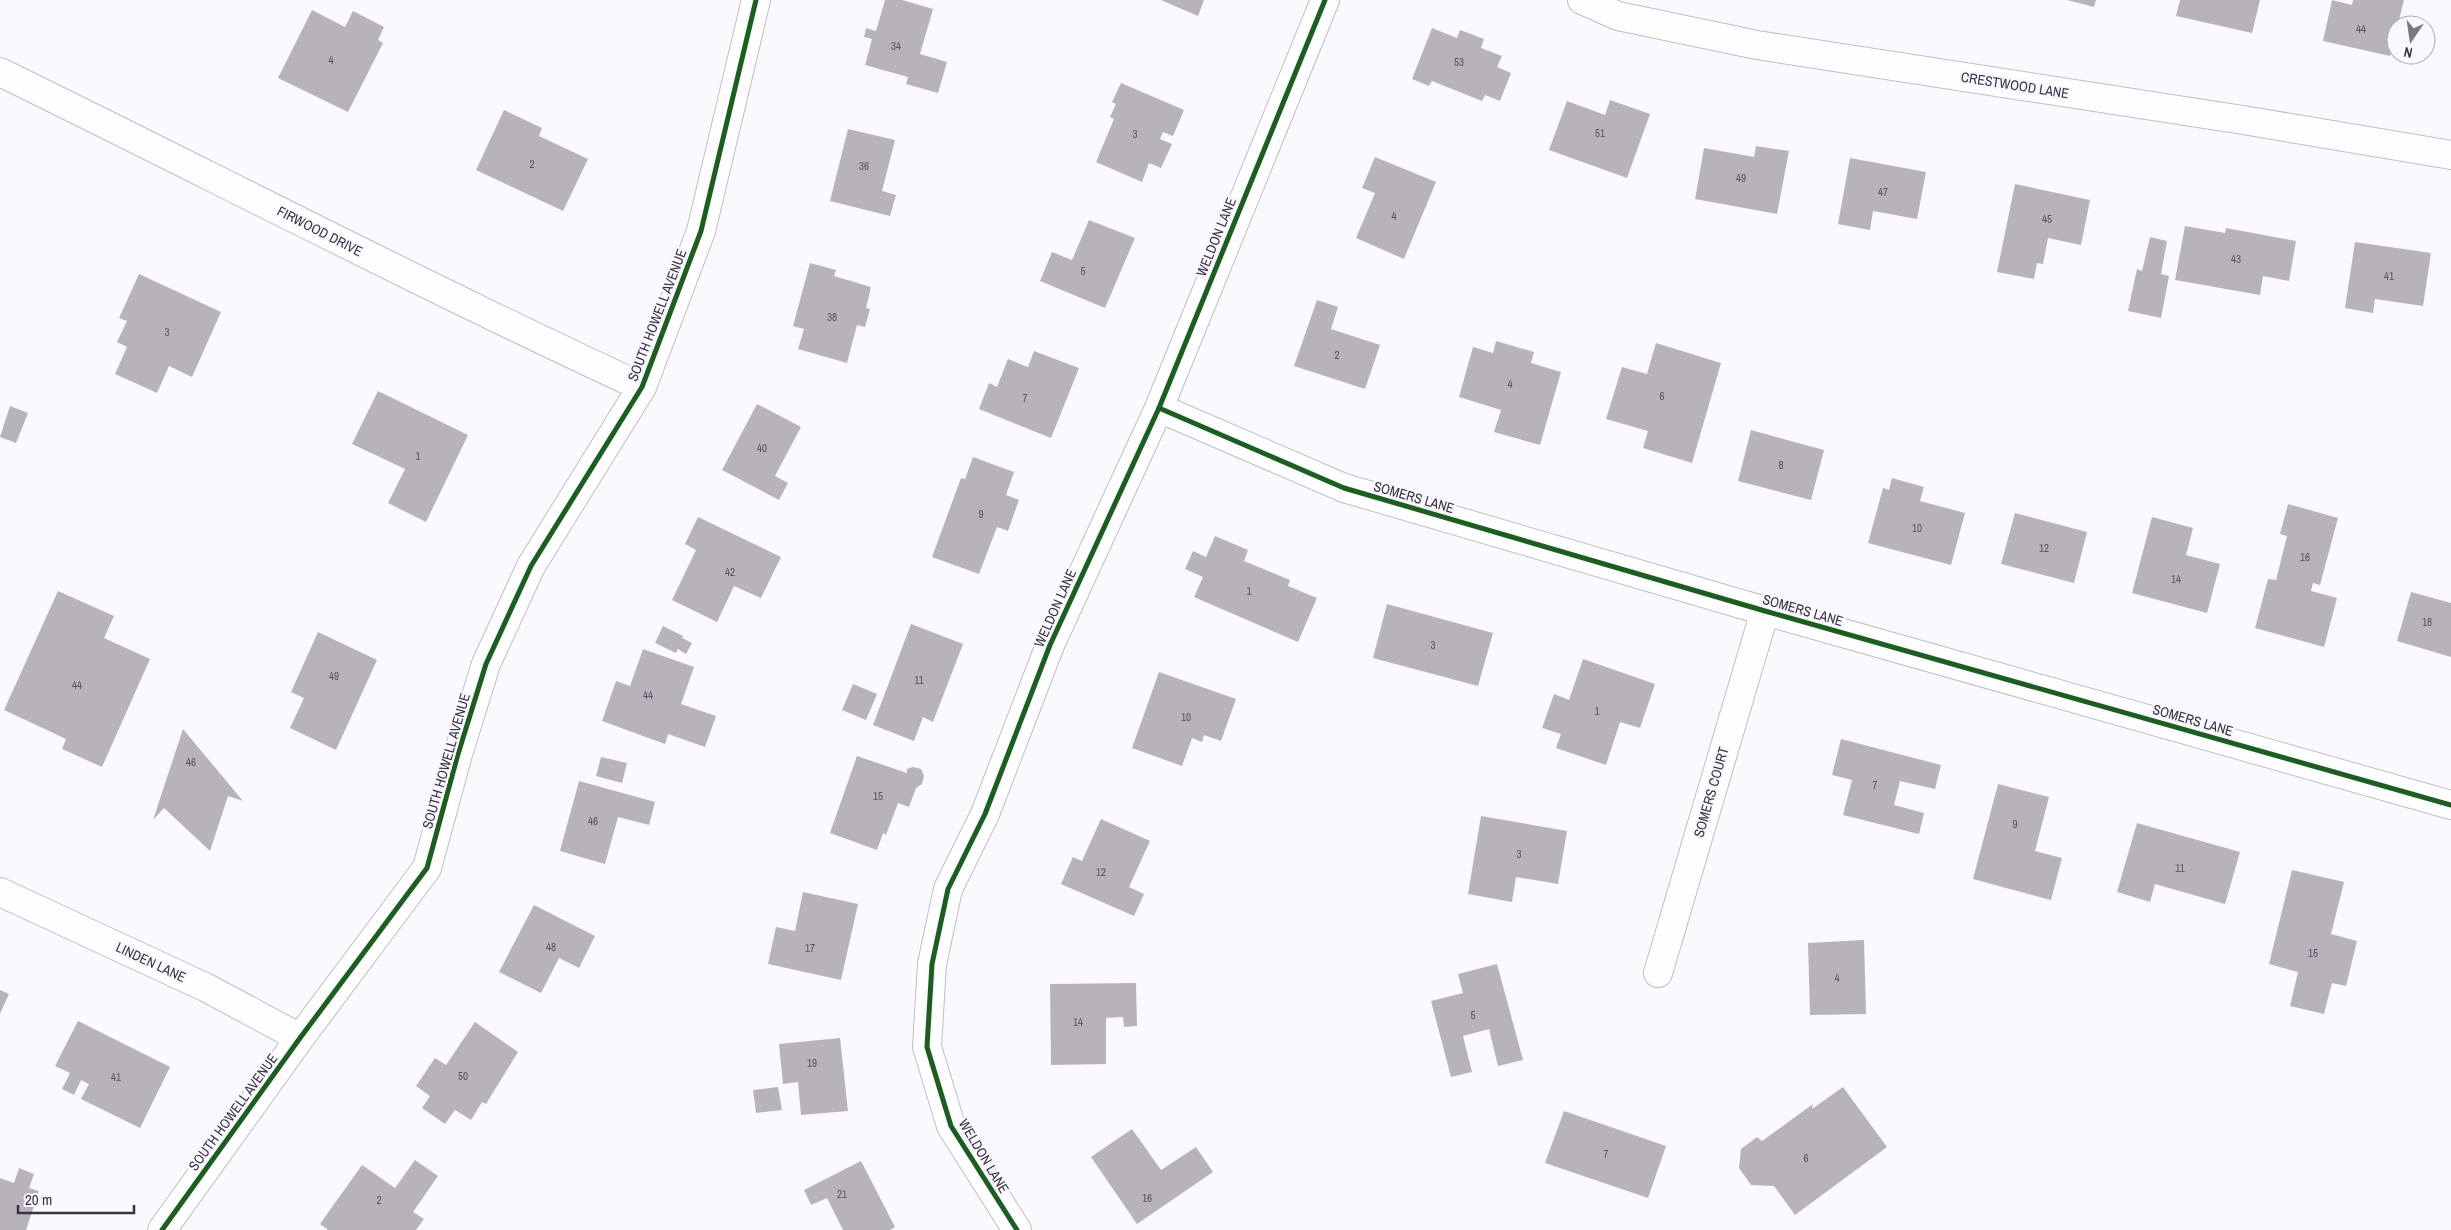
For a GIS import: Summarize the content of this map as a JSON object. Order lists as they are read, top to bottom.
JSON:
{
  "streets": {
    "street": [
      "CRESTWOOD LANE",
      "FIRWOOD DRIVE",
      "WELDON LANE",
      "SOUTH HOWELL AVENUE",
      "SOMERS LANE",
      "SOMERS COURT",
      "LINDEN LANE"
    ]
  },
  "crossings": [
    ["FIRWOOD DRIVE", "SOUTH HOWELL AVENUE"],
    ["WELDON LANE", "SOMERS LANE"],
    ["SOUTH HOWELL AVENUE", "LINDEN LANE"],
    ["SOMERS LANE", "SOMERS COURT"]
  ],
  "house_numbers": [
    "44",
    "34",
    "4",
    "53",
    "51",
    "3",
    "2",
    "36",
    "49",
    "47",
    "4",
    "45",
    "43",
    "5",
    "41",
    "38",
    "3",
    "2",
    "4",
    "6",
    "7",
    "40",
    "1",
    "8",
    "9",
    "10",
    "12",
    "16",
    "42",
    "14",
    "1",
    "18",
    "3",
    "49",
    "11",
    "44",
    "44",
    "1",
    "10",
    "46",
    "7",
    "15",
    "46",
    "9",
    "3",
    "11",
    "12",
    "48",
    "17",
    "15",
    "4",
    "5",
    "14",
    "19",
    "50",
    "41",
    "7",
    "6",
    "21",
    "16",
    "2"
  ],
  "scale_bar": "20 m",
  "north": "bottom"
}
